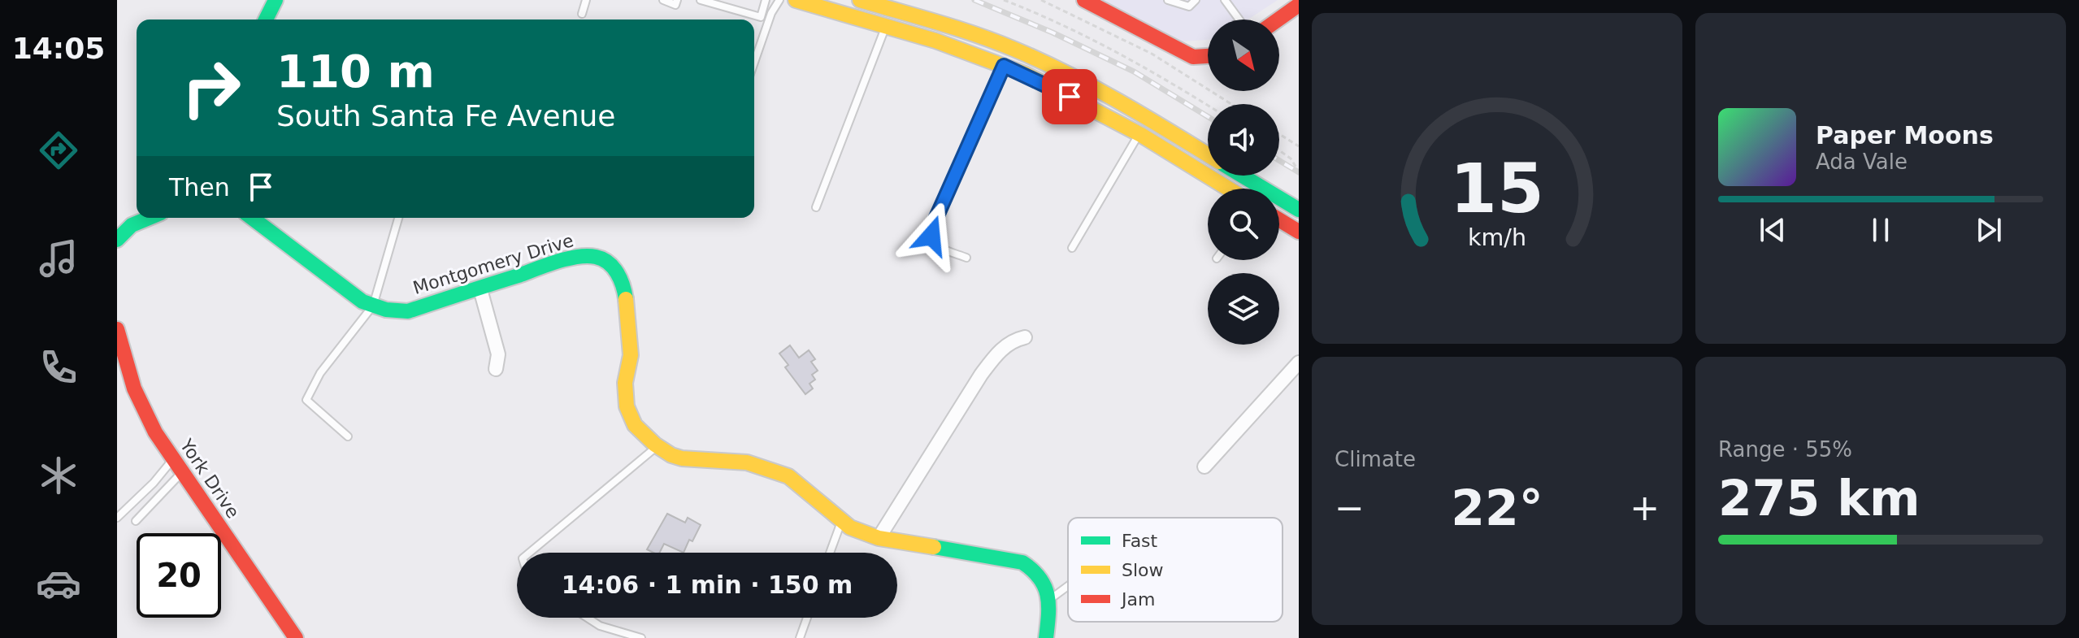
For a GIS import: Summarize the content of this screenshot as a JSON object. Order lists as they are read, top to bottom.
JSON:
{
  "streets": {
    "street": ["Montgomery Drive", "York Drive"]
  },
  "legend": ["Fast", "Slow", "Jam"],
  "north": "bottom right",
  "page": {
    "tabs": "14:05",
    "turn": ["110 m", "South Santa Fe Avenue"],
    "song": ["Paper Moons", "Ada Vale"],
    "then": "Then",
    "tile": [
      "Climate",
      ["Range · 55%", "275 km"]
    ],
    "heat": ["−", "22°", "+"],
    "limit": "20",
    "trip": "14:06 · 1 min · 150 m",
    "gauge": ["15", "km/h"]
  }
}
